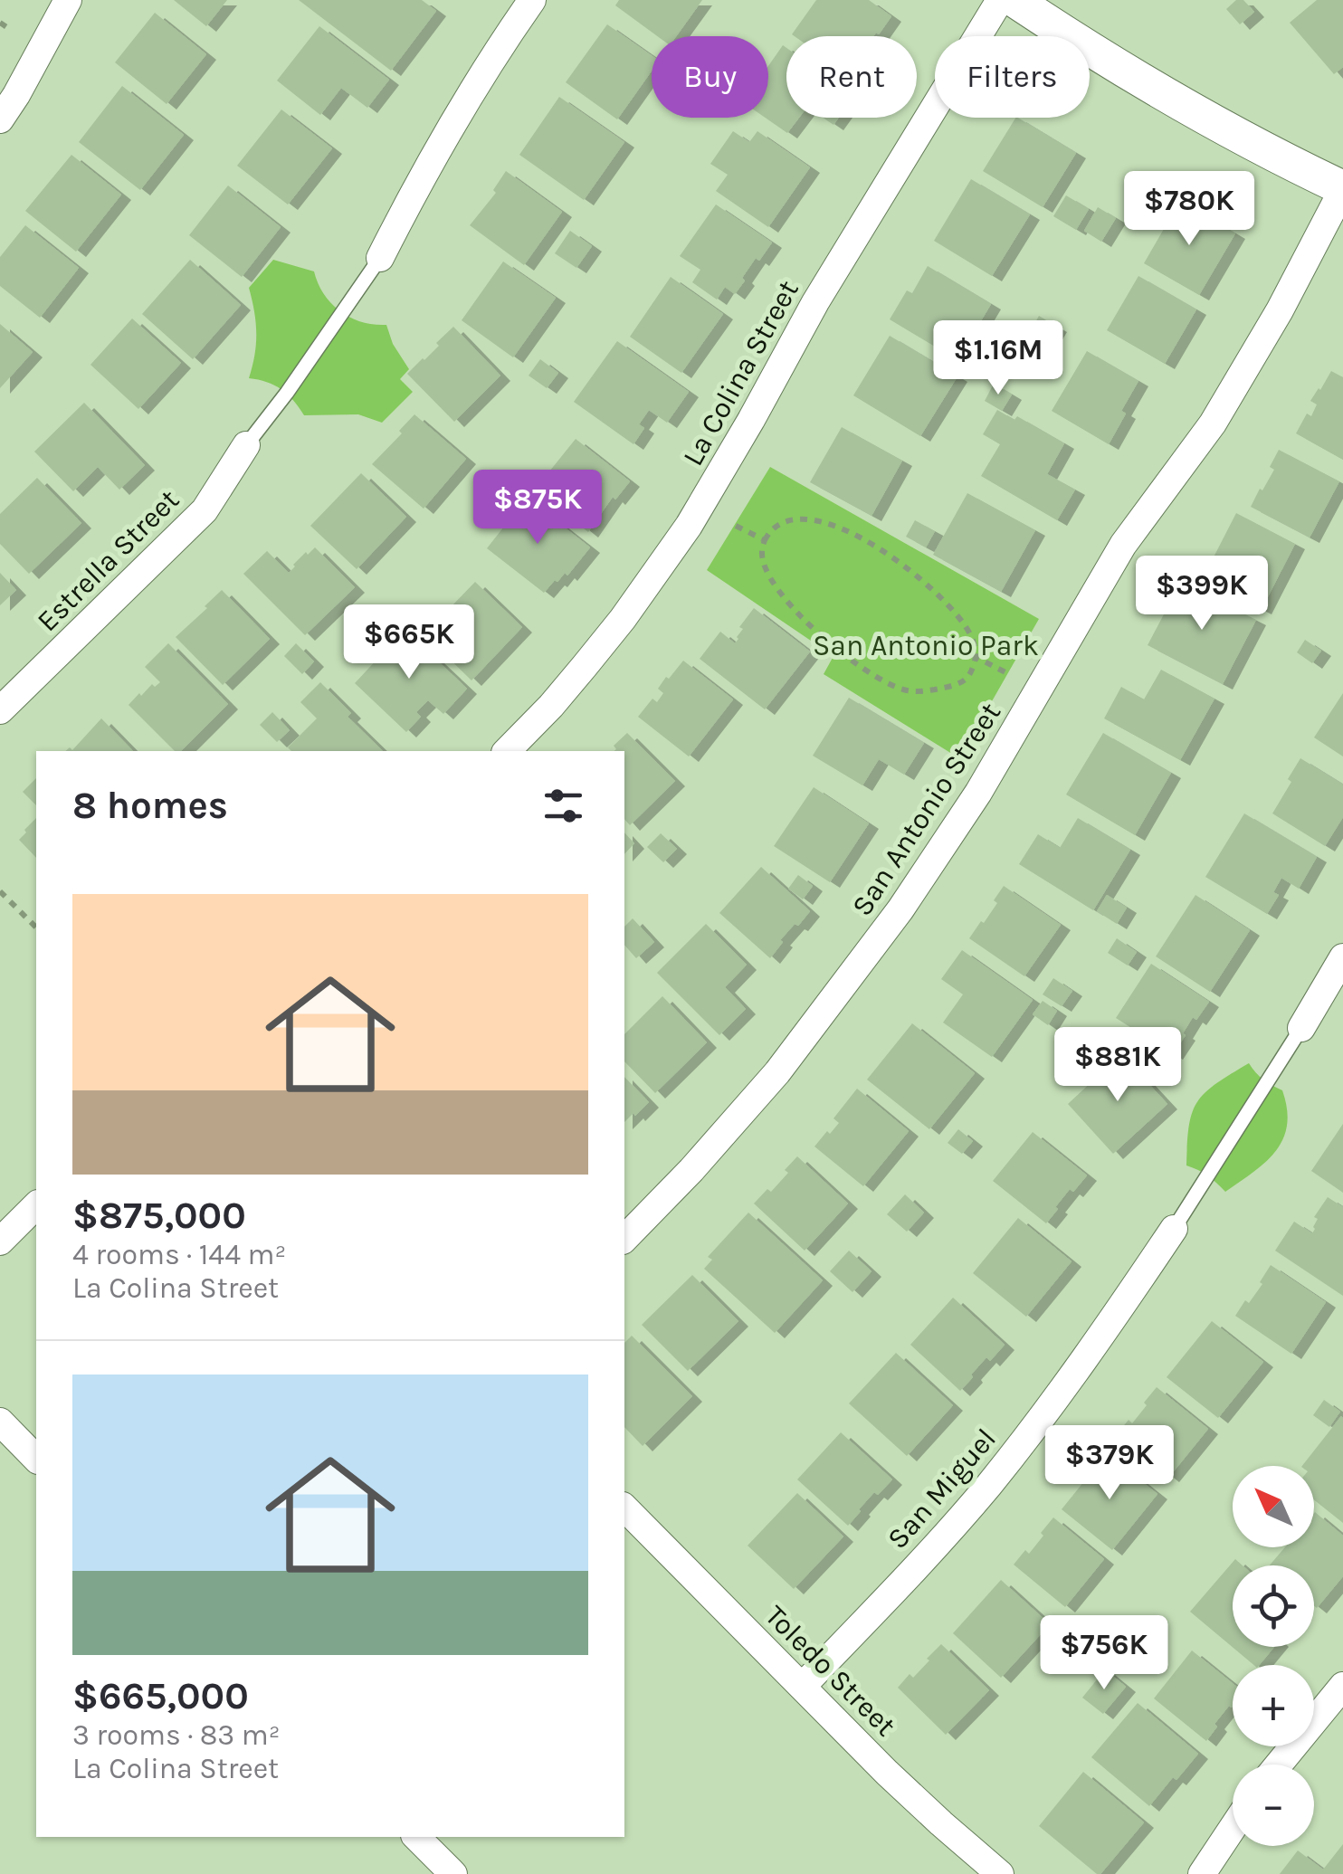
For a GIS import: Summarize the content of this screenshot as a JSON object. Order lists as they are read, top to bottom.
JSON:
{
  "streets": {
    "street": [
      "La Colina Street",
      "Estrella Street",
      "San Antonio Street",
      "San Miguel",
      "Toledo Street"
    ]
  },
  "crossings": [
    ["San Miguel", "Toledo Street"]
  ],
  "parks": ["San Antonio Park"],
  "north": "top left",
  "page": {
    "chip": ["Buy", "Rent", "Filters"],
    "price": [
      "$780K",
      "$1.16M",
      "$875K",
      "$399K",
      "$665K",
      "$881K",
      "$379K",
      "$756K"
    ],
    "heading": "8 homes",
    "list": [
      {
        "name": "$875,000",
        "note": "4 rooms · 144 m² · La Colina Street"
      },
      {
        "name": "$665,000",
        "note": "3 rooms · 83 m² · La Colina Street"
      }
    ],
    "map_buttons": ["+", "−"]
  }
}
